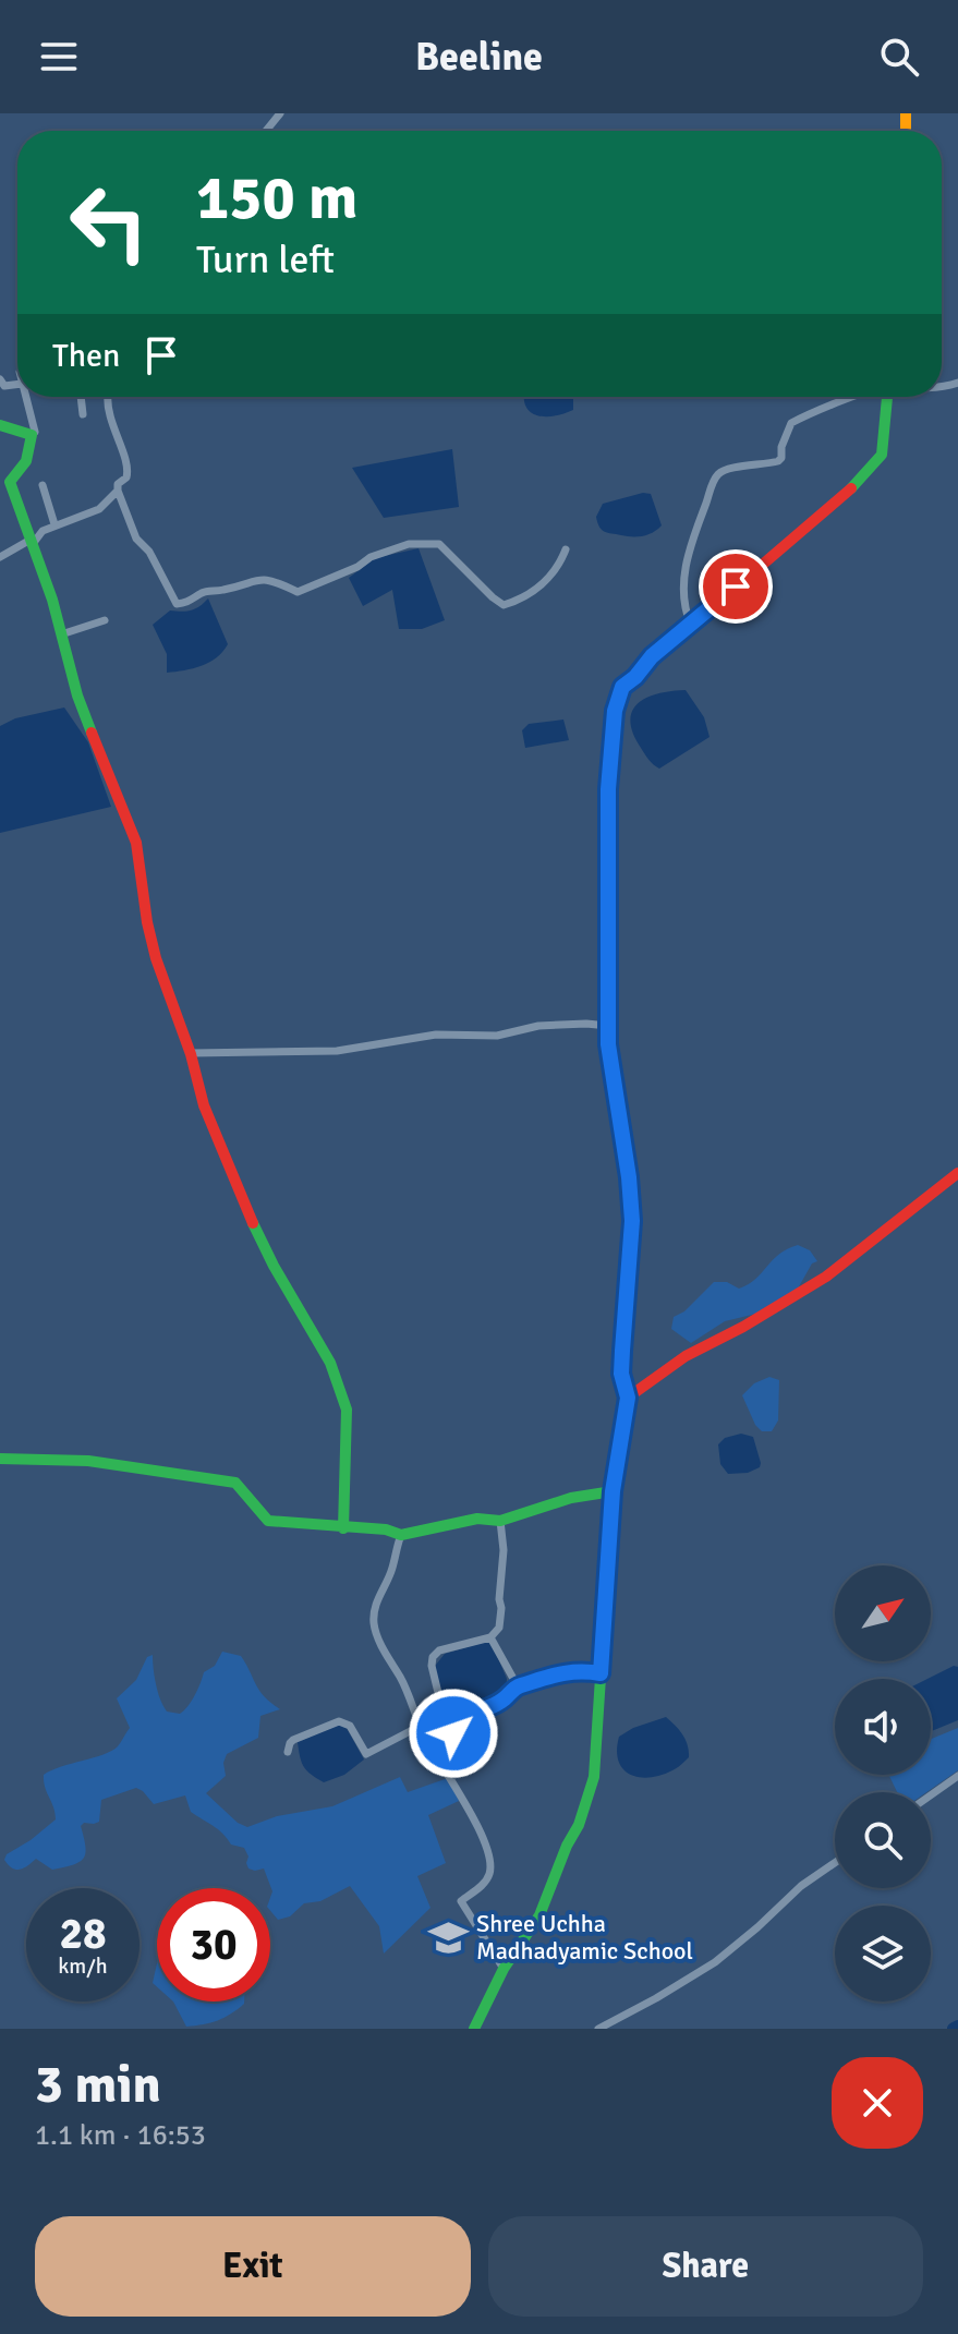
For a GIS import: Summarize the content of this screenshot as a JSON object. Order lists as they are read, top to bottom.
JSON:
{
  "places": {
    "school or university": ["Shree Uchha Madhadyamic School"]
  },
  "north": "top right",
  "page": {
    "header": "Beeline",
    "turn": ["150 m", "Turn left"],
    "then": "Then",
    "speed": "28 km/h",
    "limit": "30",
    "heading": ["3 min", "1.1 km · 16:53"],
    "buttons": ["Exit", "Share"]
  }
}
